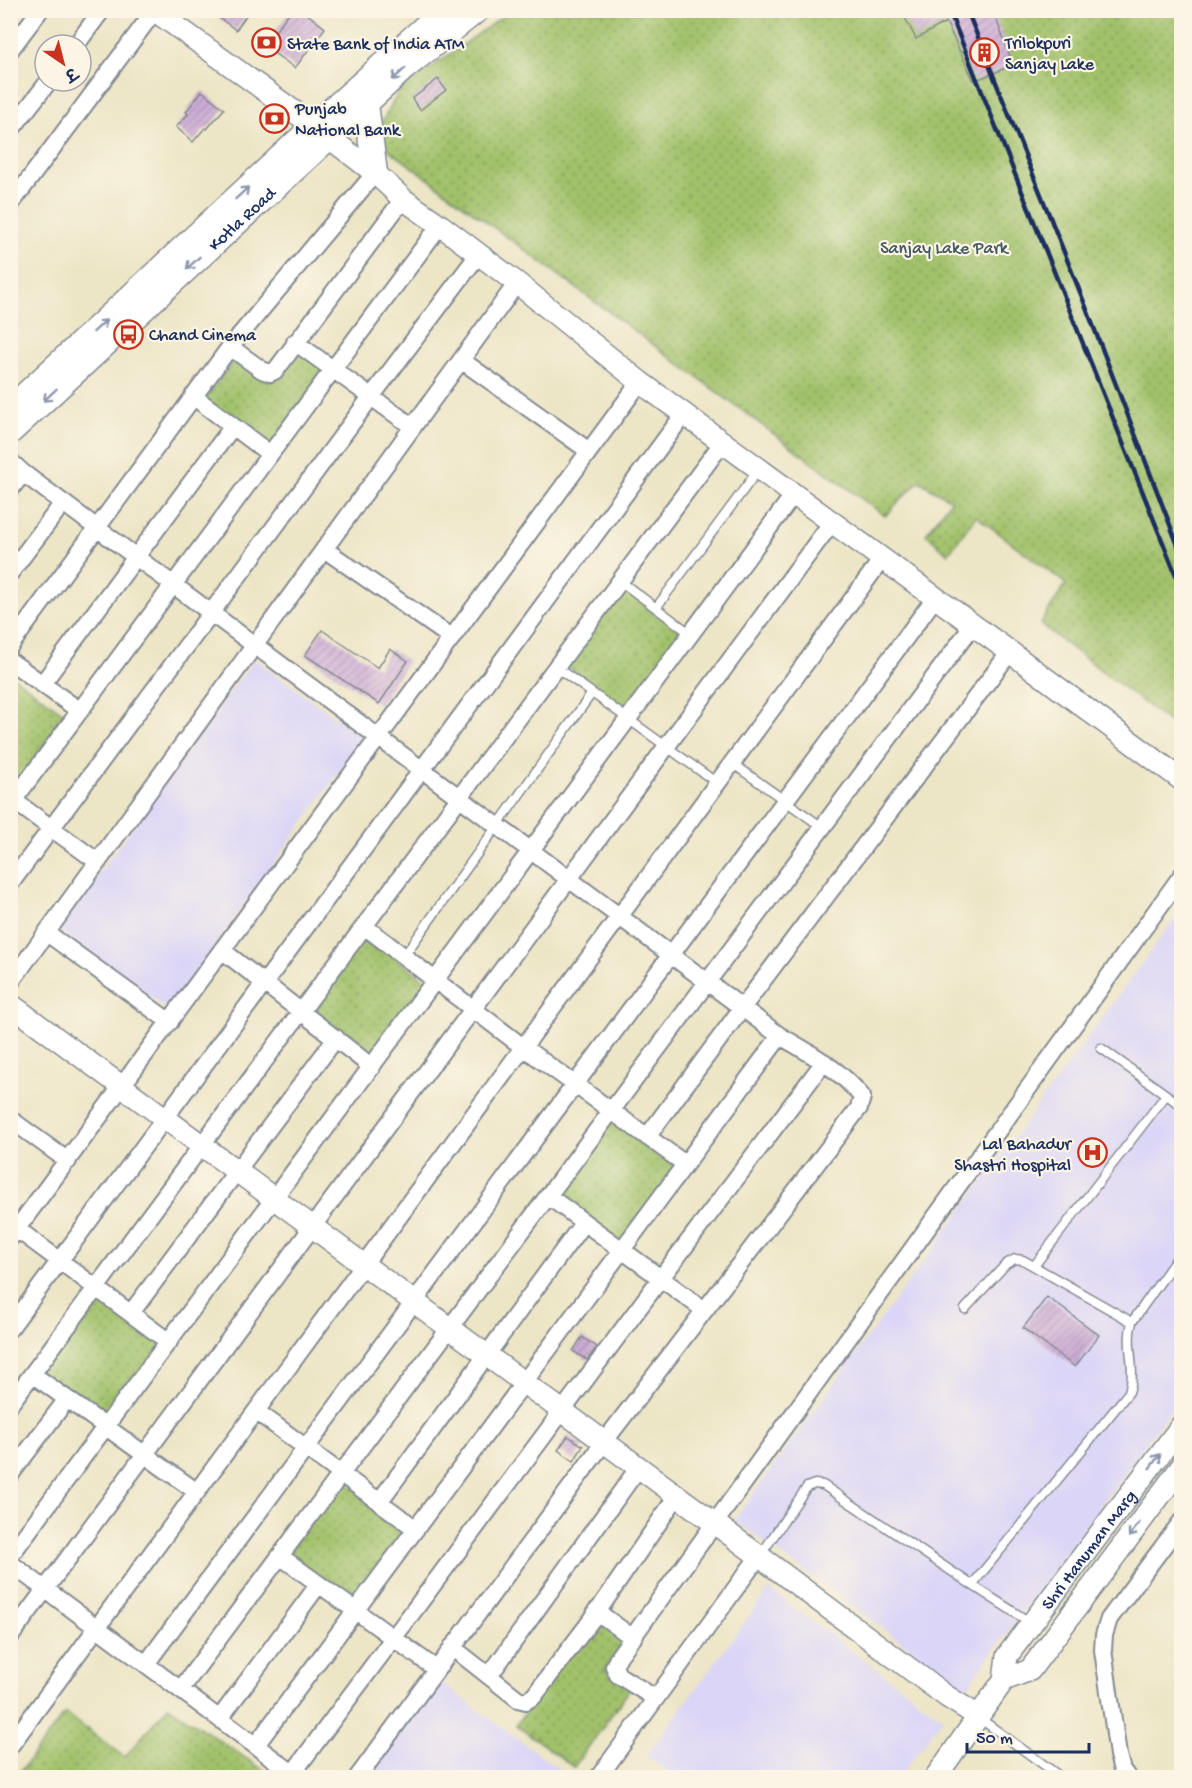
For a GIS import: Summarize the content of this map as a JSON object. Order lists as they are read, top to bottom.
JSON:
{
  "streets": {
    "main road": ["Kotla Road"],
    "street": ["Shri Hanuman Marg"]
  },
  "parks": ["Sanjay Lake Park"],
  "places": {
    "bank": ["State Bank of India ATM", "Punjab National Bank"],
    "building": ["Trilokpuri Sanjay Lake"],
    "bus stop": ["Chand Cinema"],
    "hospital": ["Lal Bahadur Shastri Hospital"]
  },
  "scale_bar": "50 m",
  "north": "bottom right"
}
